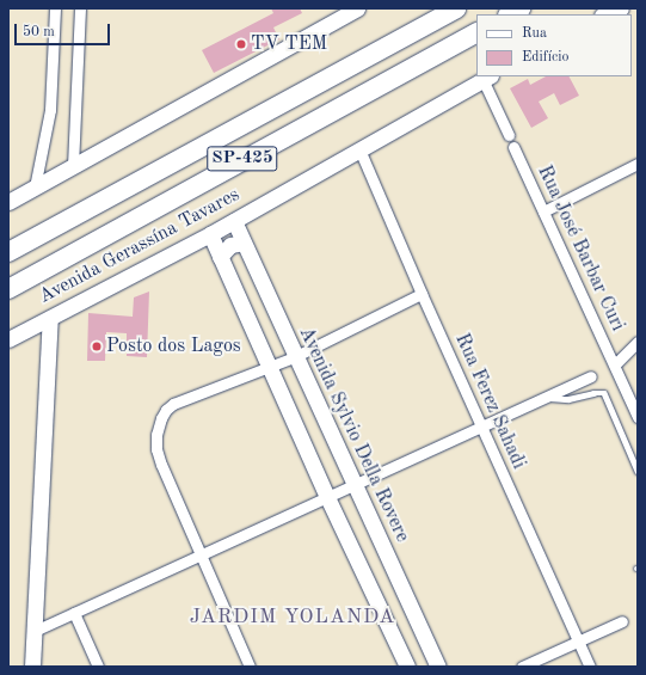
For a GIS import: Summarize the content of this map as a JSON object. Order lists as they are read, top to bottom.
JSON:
{
  "streets": {
    "highway": ["SP-425"],
    "main road": ["Avenida Gerassína Tavares", "Avenida Sylvio Della Rovere"],
    "street": ["Rua José Barbar Curi", "Rua Ferez Sahadi"]
  },
  "crossings": [
    ["Avenida Gerassína Tavares", "Rua Ferez Sahadi"],
    ["Avenida Gerassína Tavares", "Avenida Sylvio Della Rovere"]
  ],
  "districts": ["JARDIM YOLANDA"],
  "places": ["TV TEM", "Posto dos Lagos"],
  "legend": ["Rua", "Edifício"],
  "scale_bar": "50 m"
}
